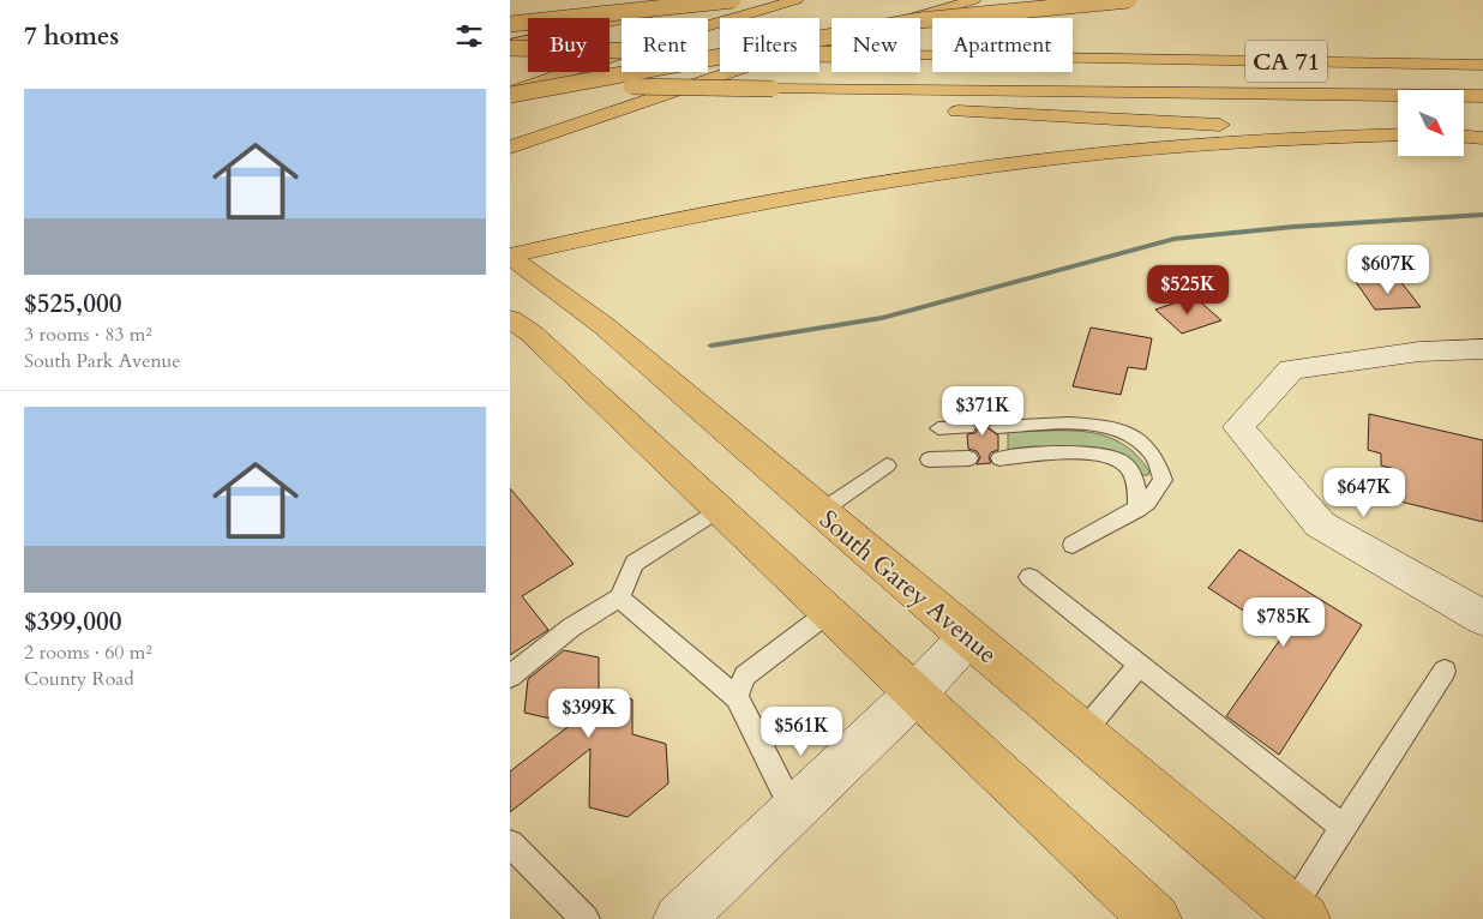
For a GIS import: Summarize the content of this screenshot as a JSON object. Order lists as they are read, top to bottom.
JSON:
{
  "streets": {
    "main road": ["CA 71", "South Garey Avenue"]
  },
  "north": "bottom right",
  "page": {
    "heading": "7 homes",
    "chip": [
      "Buy",
      "Rent",
      "Filters",
      "New",
      "Apartment"
    ],
    "list": [
      {
        "name": "$525,000",
        "note": "3 rooms · 83 m² · South Park Avenue"
      },
      {
        "name": "$399,000",
        "note": "2 rooms · 60 m² · County Road"
      }
    ],
    "price": [
      "$607K",
      "$525K",
      "$371K",
      "$647K",
      "$785K",
      "$399K",
      "$561K"
    ]
  }
}
